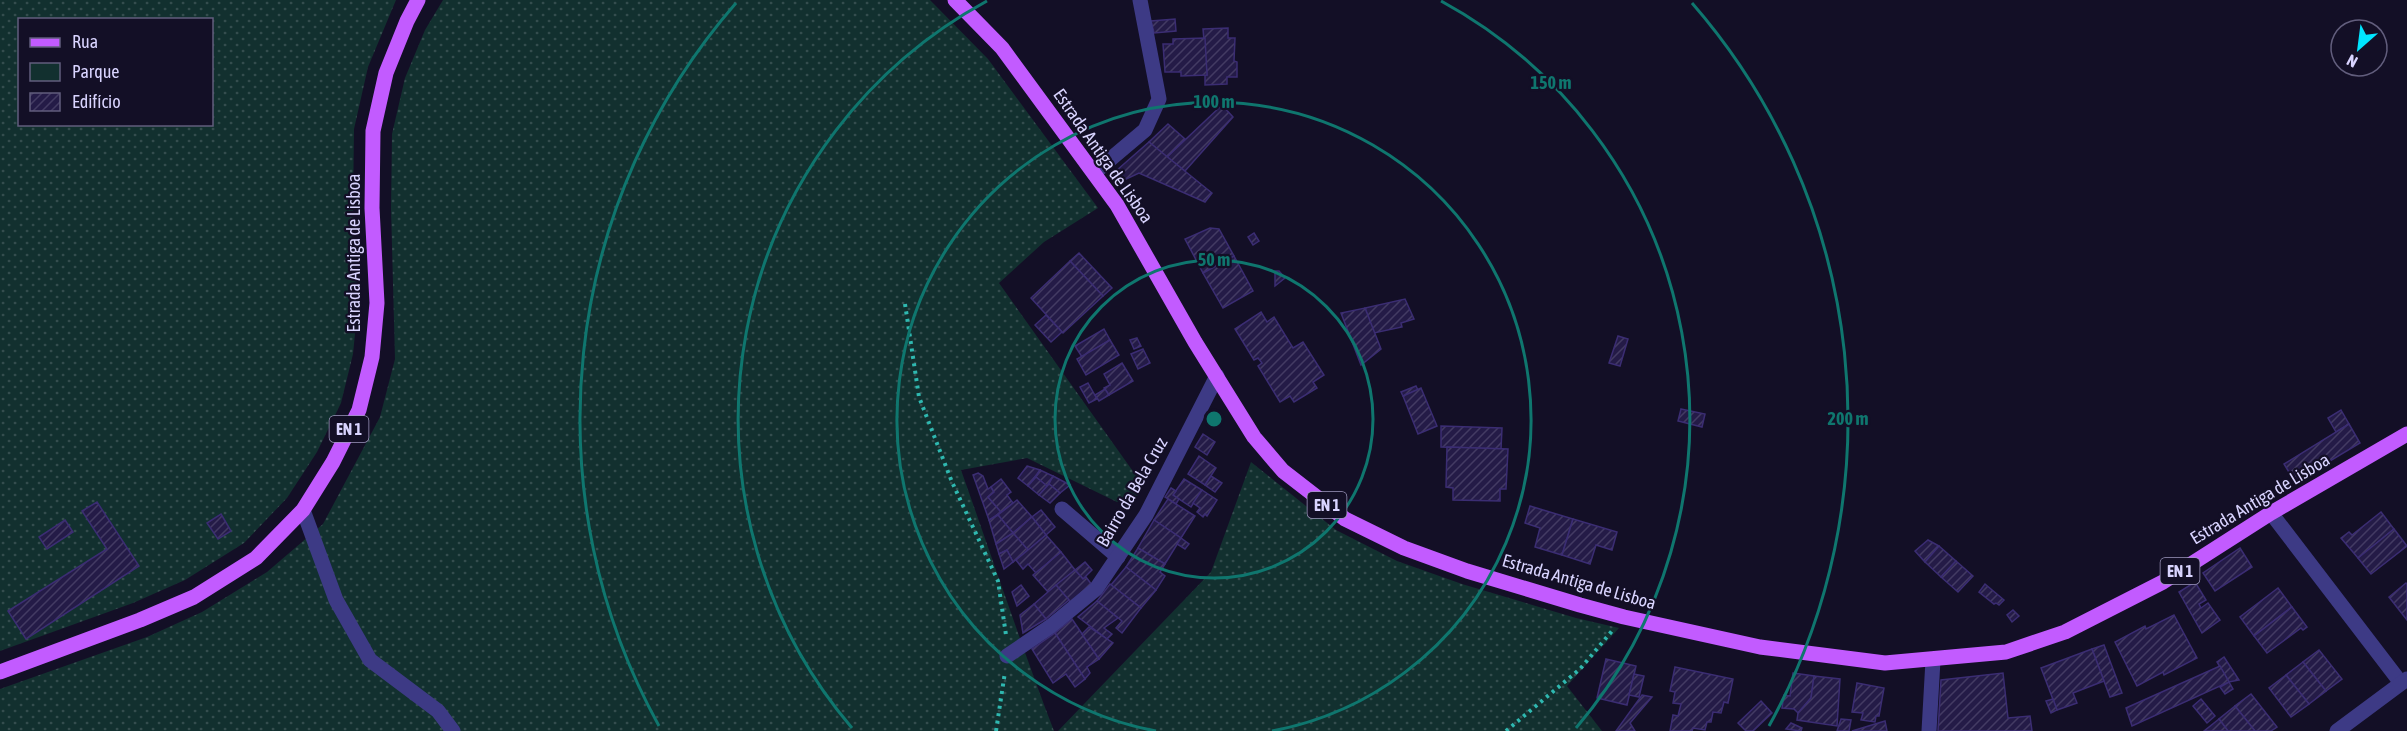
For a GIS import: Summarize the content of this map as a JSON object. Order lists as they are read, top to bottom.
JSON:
{
  "streets": {
    "main road": ["Estrada Antiga de Lisboa", "EN 1"],
    "street": ["Bairro da Bela Cruz"]
  },
  "crossings": [
    ["Estrada Antiga de Lisboa", "Bairro da Bela Cruz"]
  ],
  "legend": ["Rua", "Parque", "Edifício"],
  "north": "bottom left",
  "rings": [
    "150 m",
    "100 m",
    "50 m",
    "200 m"
  ]
}
